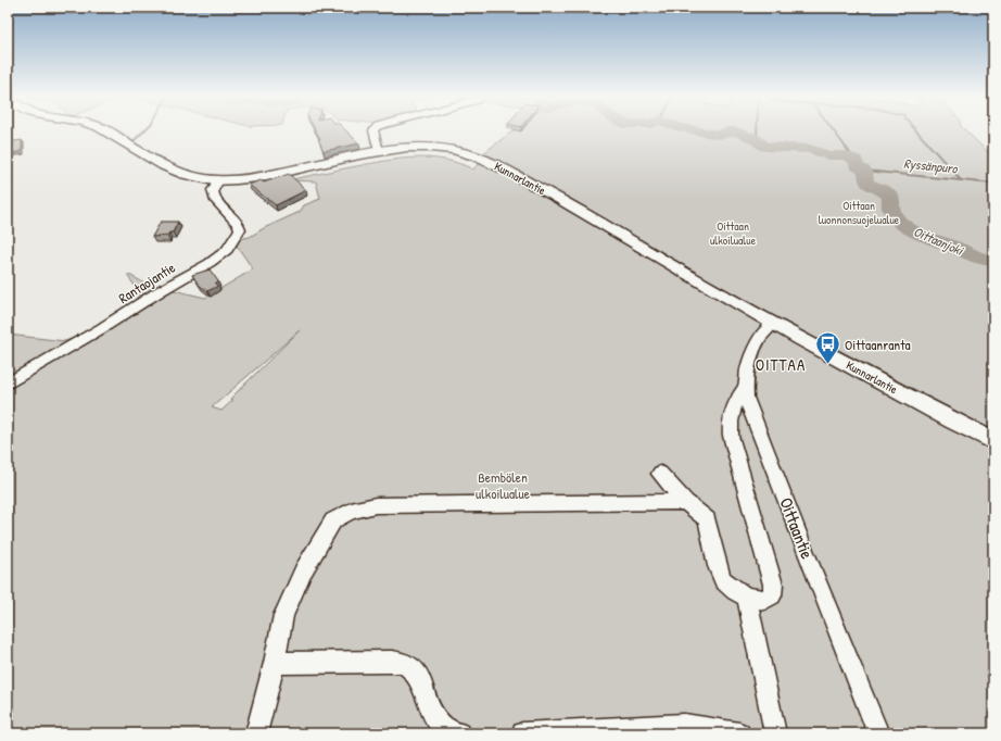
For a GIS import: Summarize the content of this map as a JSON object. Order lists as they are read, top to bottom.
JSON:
{
  "streets": {
    "main road": ["Kunnarlantie"],
    "street": ["Rantaojantie", "Oittaantie"]
  },
  "crossings": [
    ["Kunnarlantie", "Rantaojantie"],
    ["Kunnarlantie", "Oittaantie"]
  ],
  "districts": ["OITTAA"],
  "water": ["Ryssänpuro", "Oittaanjoki"],
  "parks": ["Oittaan luonnonsuojelualue", "Oittaan ulkoilualue", "Bembölen ulkoilualue"],
  "places": {
    "bus stop": ["Oittaanranta"]
  }
}
